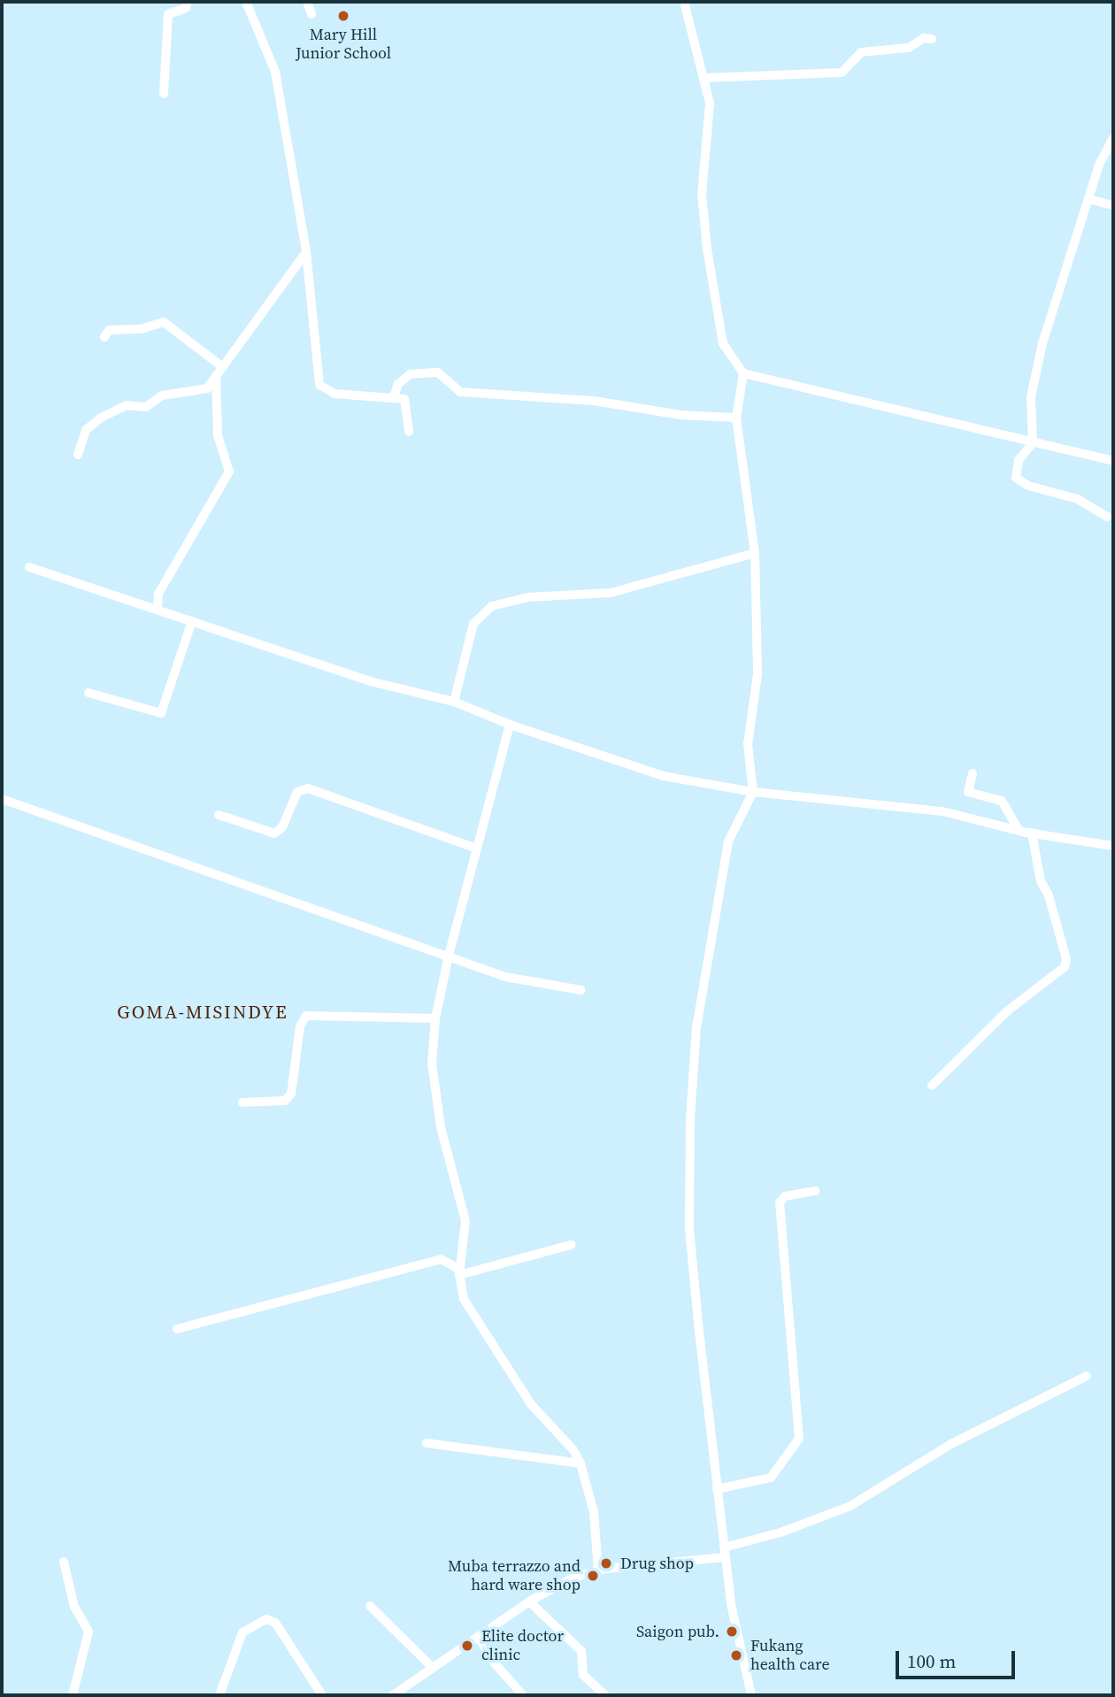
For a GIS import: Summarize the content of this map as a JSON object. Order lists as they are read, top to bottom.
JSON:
{
  "districts": ["GOMA-MISINDYE"],
  "places": [
    "Mary Hill Junior School",
    "Drug shop",
    "Muba terrazzo and hard ware shop",
    "Saigon pub.",
    "Elite doctor clinic",
    "Fukang health care"
  ],
  "scale_bar": "100 m"
}
